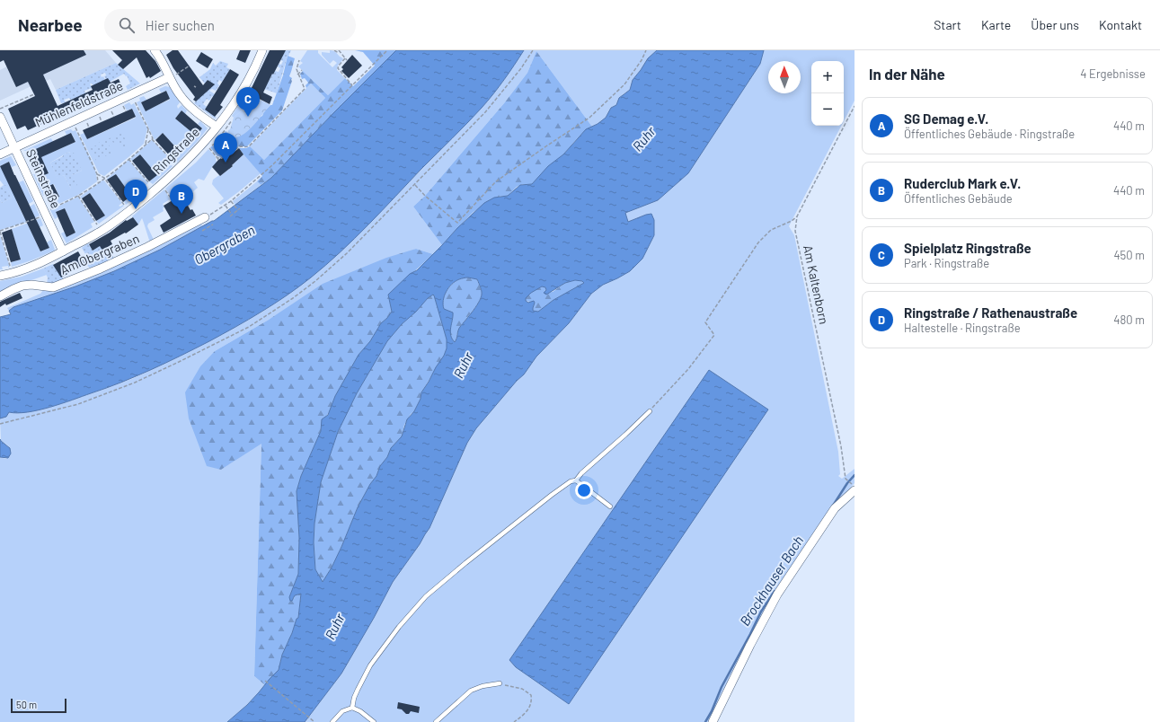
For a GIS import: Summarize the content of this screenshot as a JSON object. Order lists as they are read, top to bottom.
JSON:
{
  "streets": {
    "street": [
      "Mühlenfeldstraße",
      "Ringstraße",
      "Steinstraße",
      "Am Obergraben"
    ],
    "path": ["Am Kaltenborn"]
  },
  "crossings": [
    ["Mühlenfeldstraße", "Steinstraße"],
    ["Ringstraße", "Steinstraße"]
  ],
  "water": ["Ruhr", "Obergraben", "Brockhauser Bach"],
  "scale_bar": "50 m",
  "north": "top",
  "page": {
    "header": "Nearbee",
    "search": "Hier suchen",
    "nav": [
      "Start",
      "Karte",
      "Über uns",
      "Kontakt"
    ],
    "heading": ["In der Nähe", "4 Ergebnisse"],
    "map_buttons": ["+", "−"],
    "pins": [
      "C",
      "A",
      "D",
      "B"
    ],
    "list": [
      {
        "mark": "A",
        "name": "SG Demag e.V.",
        "note": "Öffentliches Gebäude · Ringstraße",
        "value": "440 m"
      },
      {
        "mark": "B",
        "name": "Ruderclub Mark e.V.",
        "note": "Öffentliches Gebäude",
        "value": "440 m"
      },
      {
        "mark": "C",
        "name": "Spielplatz Ringstraße",
        "note": "Park · Ringstraße",
        "value": "450 m"
      },
      {
        "mark": "D",
        "name": "Ringstraße / Rathenaustraße",
        "note": "Haltestelle · Ringstraße",
        "value": "480 m"
      }
    ],
    "scale": "50 m"
  }
}
